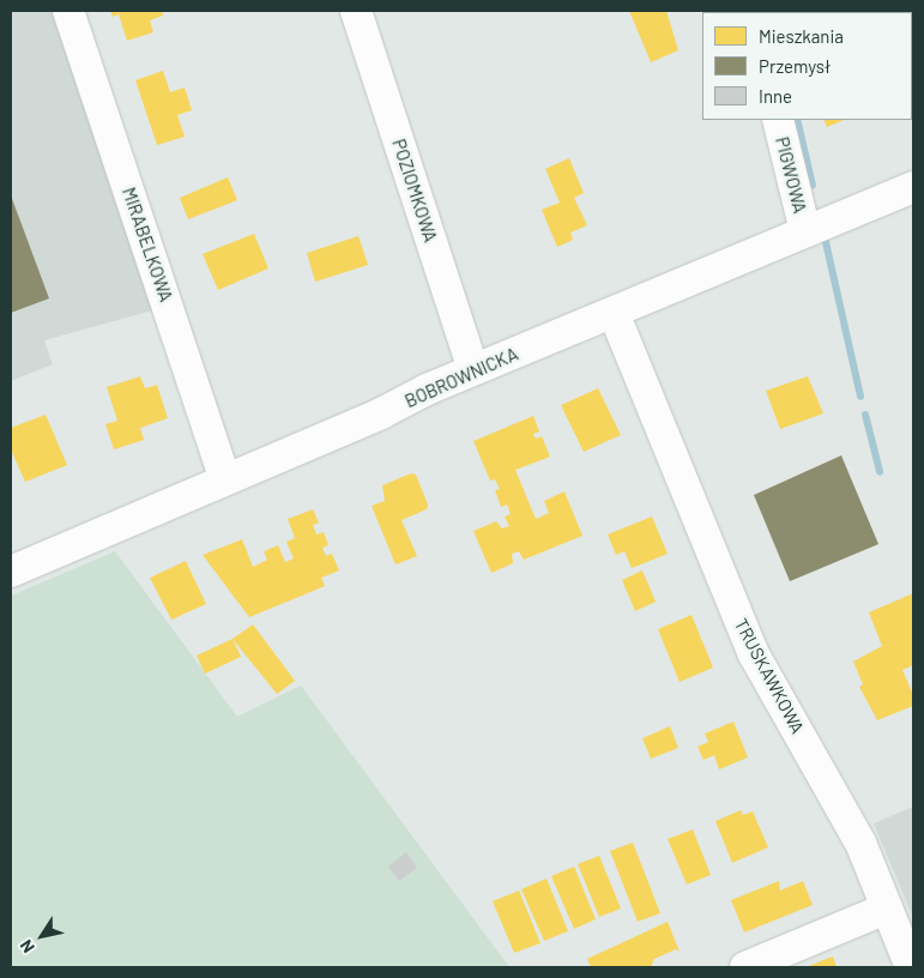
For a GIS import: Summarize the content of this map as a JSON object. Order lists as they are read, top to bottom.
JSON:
{
  "streets": {
    "street": [
      "PIGWOWA",
      "POZIOMKOWA",
      "MIRABELKOWA",
      "BOBROWNICKA",
      "TRUSKAWKOWA"
    ]
  },
  "crossings": [
    ["PIGWOWA", "BOBROWNICKA"],
    ["POZIOMKOWA", "BOBROWNICKA"],
    ["MIRABELKOWA", "BOBROWNICKA"],
    ["BOBROWNICKA", "TRUSKAWKOWA"]
  ],
  "legend": ["Mieszkania", "Przemysł", "Inne"],
  "north": "bottom left"
}
